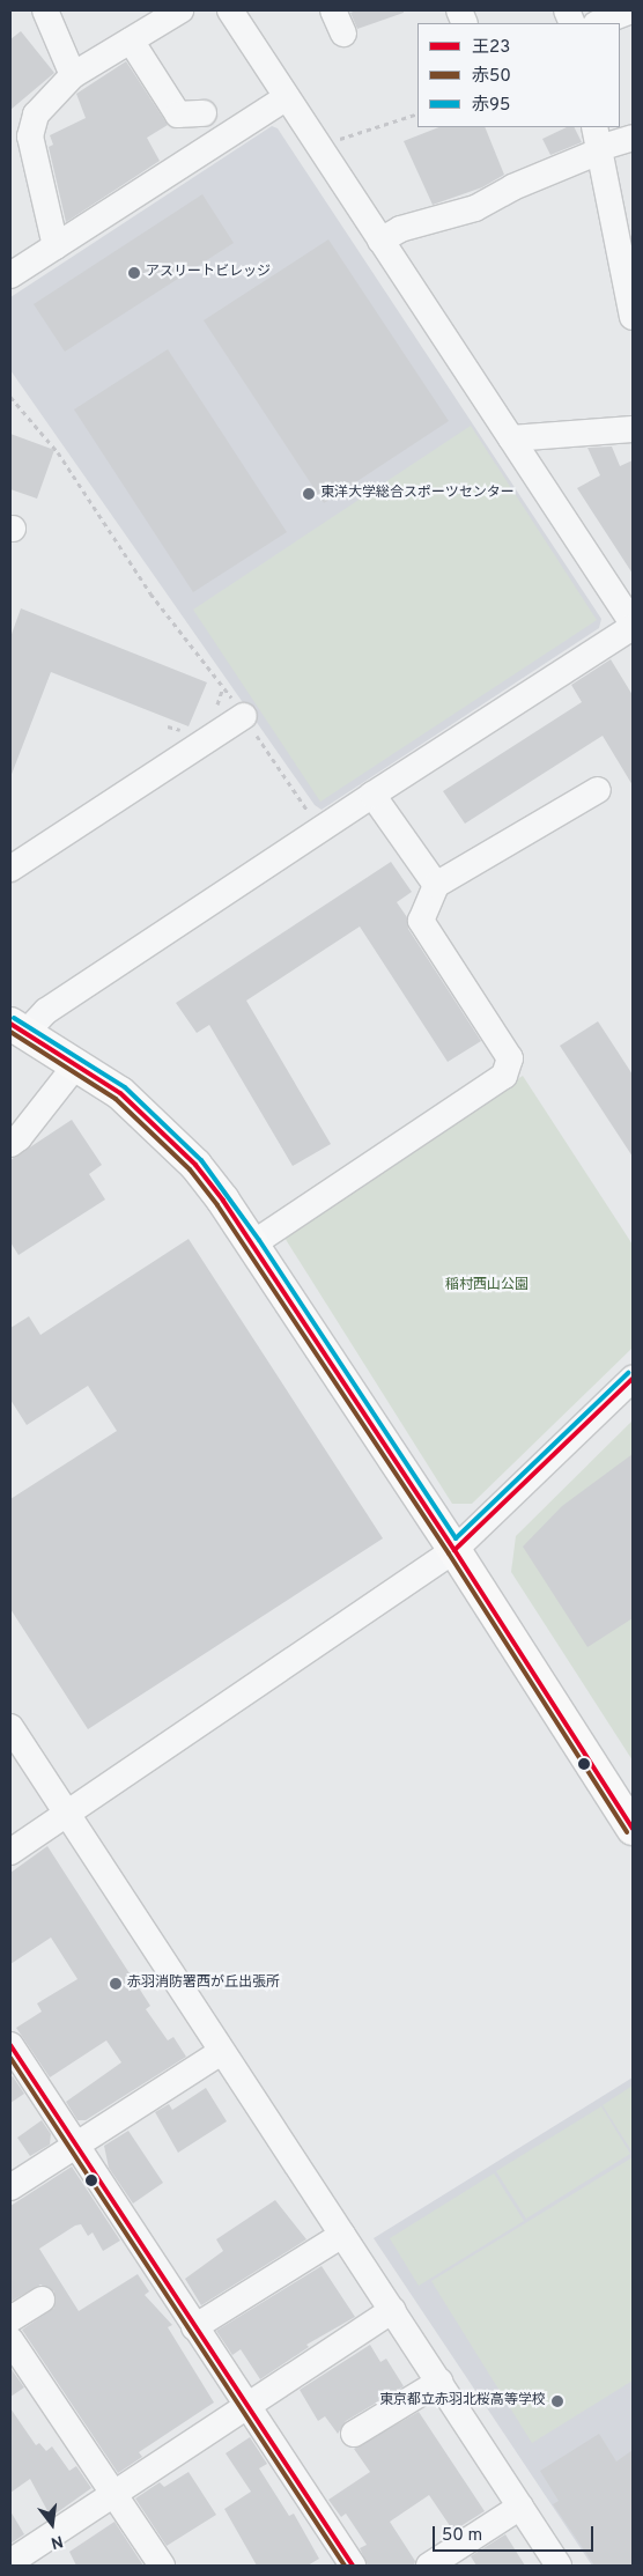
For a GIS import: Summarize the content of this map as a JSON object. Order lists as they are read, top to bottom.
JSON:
{
  "parks": ["稲村西山公園"],
  "places": [
    "アスリートビレッジ",
    "東洋大学総合スポーツセンター",
    "赤羽消防署西が丘出張所",
    "東京都立赤羽北桜高等学校"
  ],
  "lines": ["transit line 赤95", "transit line 王23", "transit line 赤50"],
  "legend": ["王23", "赤50", "赤95"],
  "scale_bar": "50 m",
  "north": "bottom"
}
